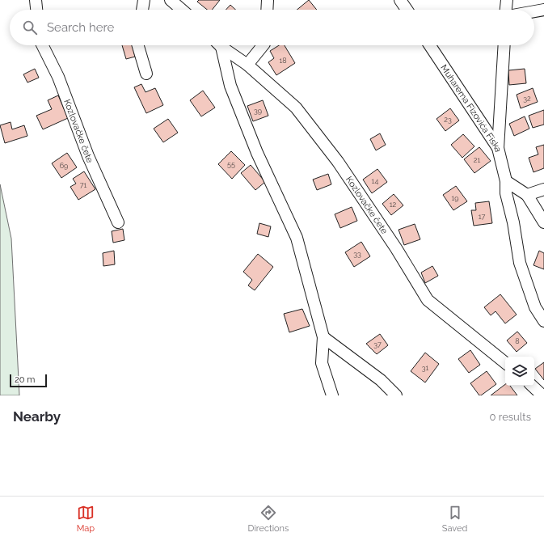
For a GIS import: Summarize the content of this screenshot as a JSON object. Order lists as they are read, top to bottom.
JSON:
{
  "streets": {
    "street": ["Muharema Fizovića Fiska", "Kozlovačke čete"]
  },
  "house_numbers": [
    "18",
    "32",
    "39",
    "23",
    "21",
    "55",
    "69",
    "14",
    "71",
    "19",
    "12",
    "17",
    "33",
    "8",
    "37",
    "31"
  ],
  "scale_bar": "20 m",
  "page": {
    "search": "Search here",
    "scale": "20 m",
    "heading": ["Nearby", "0 results"],
    "nav": ["Map", "Directions", "Saved"]
  }
}
